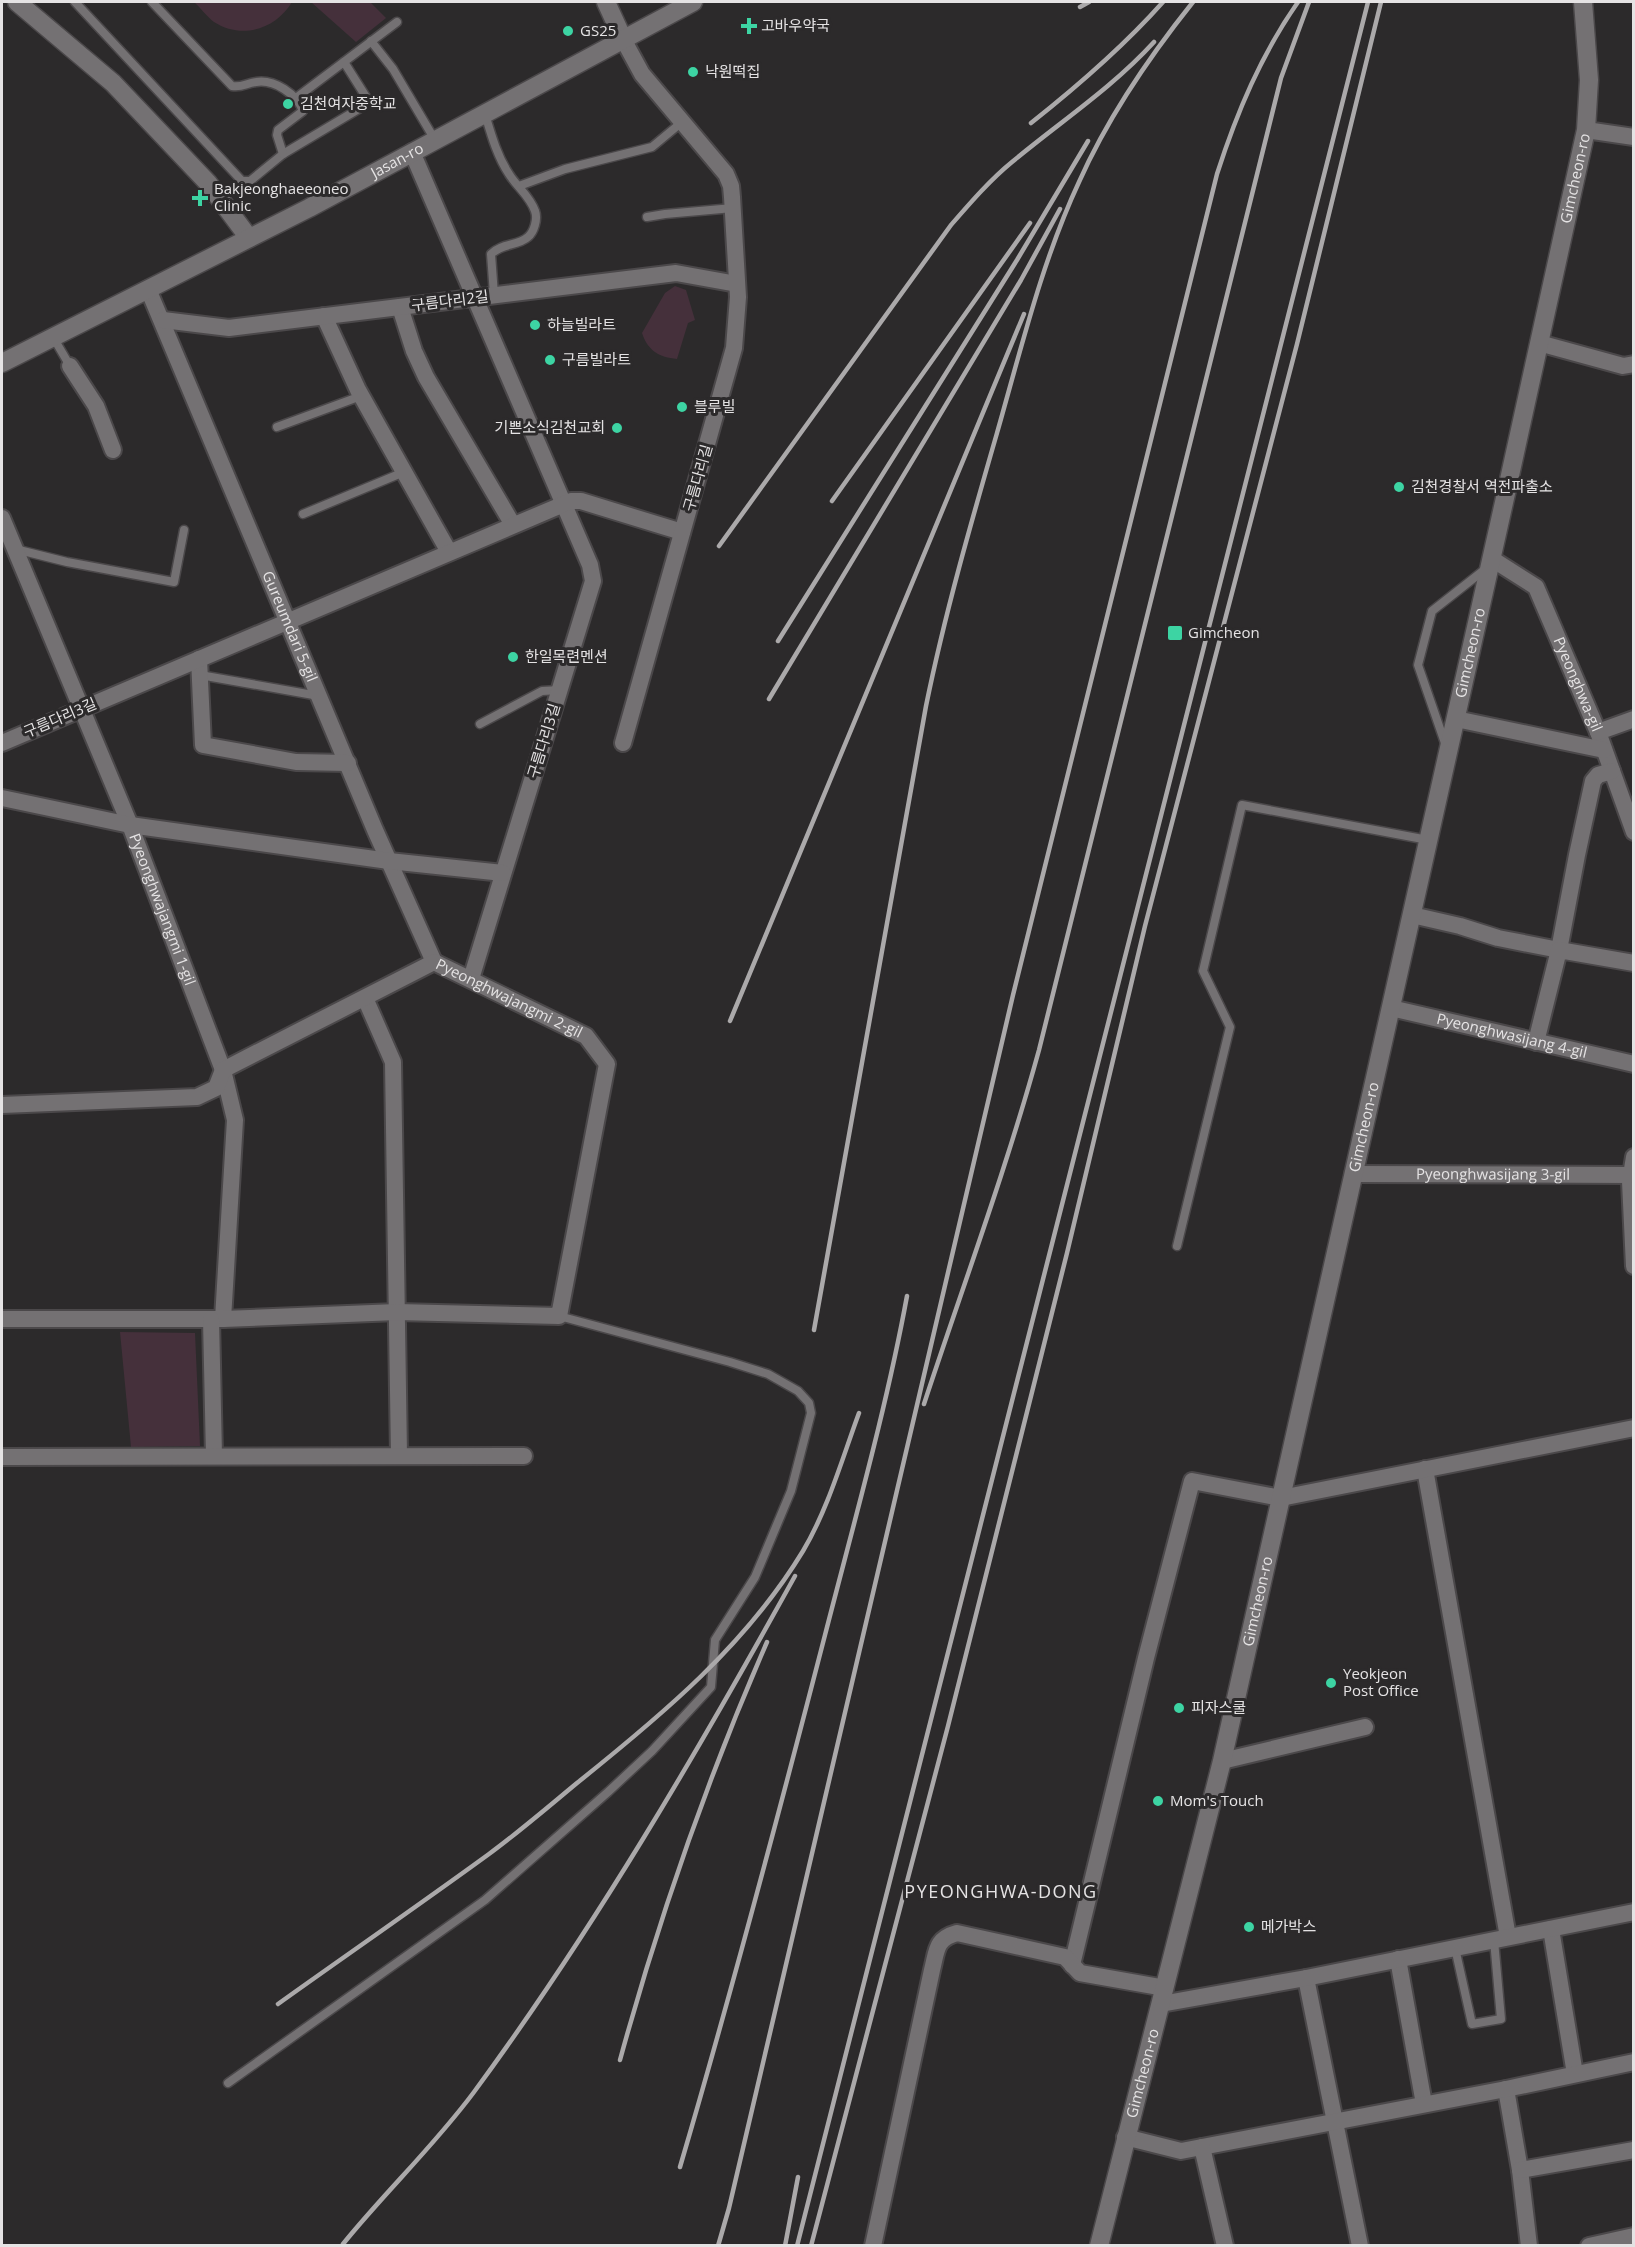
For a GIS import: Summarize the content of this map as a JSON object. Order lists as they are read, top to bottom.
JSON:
{
  "streets": {
    "street": [
      "Jasan-ro",
      "Gimcheon-ro",
      "구름다리2길",
      "구름다리길",
      "Gureumdari 5-gil",
      "Pyeonghwa-gil",
      "구름다리3길",
      "Pyeonghwajangmi 1-gil",
      "Pyeonghwajangmi 2-gil",
      "Pyeonghwasijang 4-gil",
      "Pyeonghwasijang 3-gil"
    ]
  },
  "crossings": [
    ["Jasan-ro", "구름다리길"],
    ["Jasan-ro", "Gureumdari 5-gil"],
    ["Gimcheon-ro", "Pyeonghwa-gil"],
    ["Gimcheon-ro", "Pyeonghwasijang 4-gil"],
    ["Gimcheon-ro", "Pyeonghwasijang 3-gil"],
    ["구름다리2길", "구름다리길"],
    ["구름다리2길", "Gureumdari 5-gil"],
    ["구름다리2길", "구름다리3길"],
    ["구름다리길", "구름다리3길"],
    ["Gureumdari 5-gil", "구름다리3길"],
    ["Gureumdari 5-gil", "Pyeonghwajangmi 2-gil"],
    ["구름다리3길", "Pyeonghwajangmi 1-gil"],
    ["구름다리3길", "Pyeonghwajangmi 2-gil"],
    ["Pyeonghwajangmi 1-gil", "Pyeonghwajangmi 2-gil"]
  ],
  "districts": ["PYEONGHWA-DONG"],
  "places": {
    "health": ["고바우약국", "Bakjeonghaeeoneo Clinic"],
    "other": [
      "GS25",
      "낙원떡집",
      "김천여자중학교",
      "하늘빌라트",
      "구름빌라트",
      "블루빌",
      "기쁜소식김천교회",
      "김천경찰서 역전파출소",
      "한일목련멘션",
      "Yeokjeon Post Office",
      "피자스쿨",
      "Mom's Touch",
      "메가박스"
    ],
    "transit": ["Gimcheon"]
  }
}
